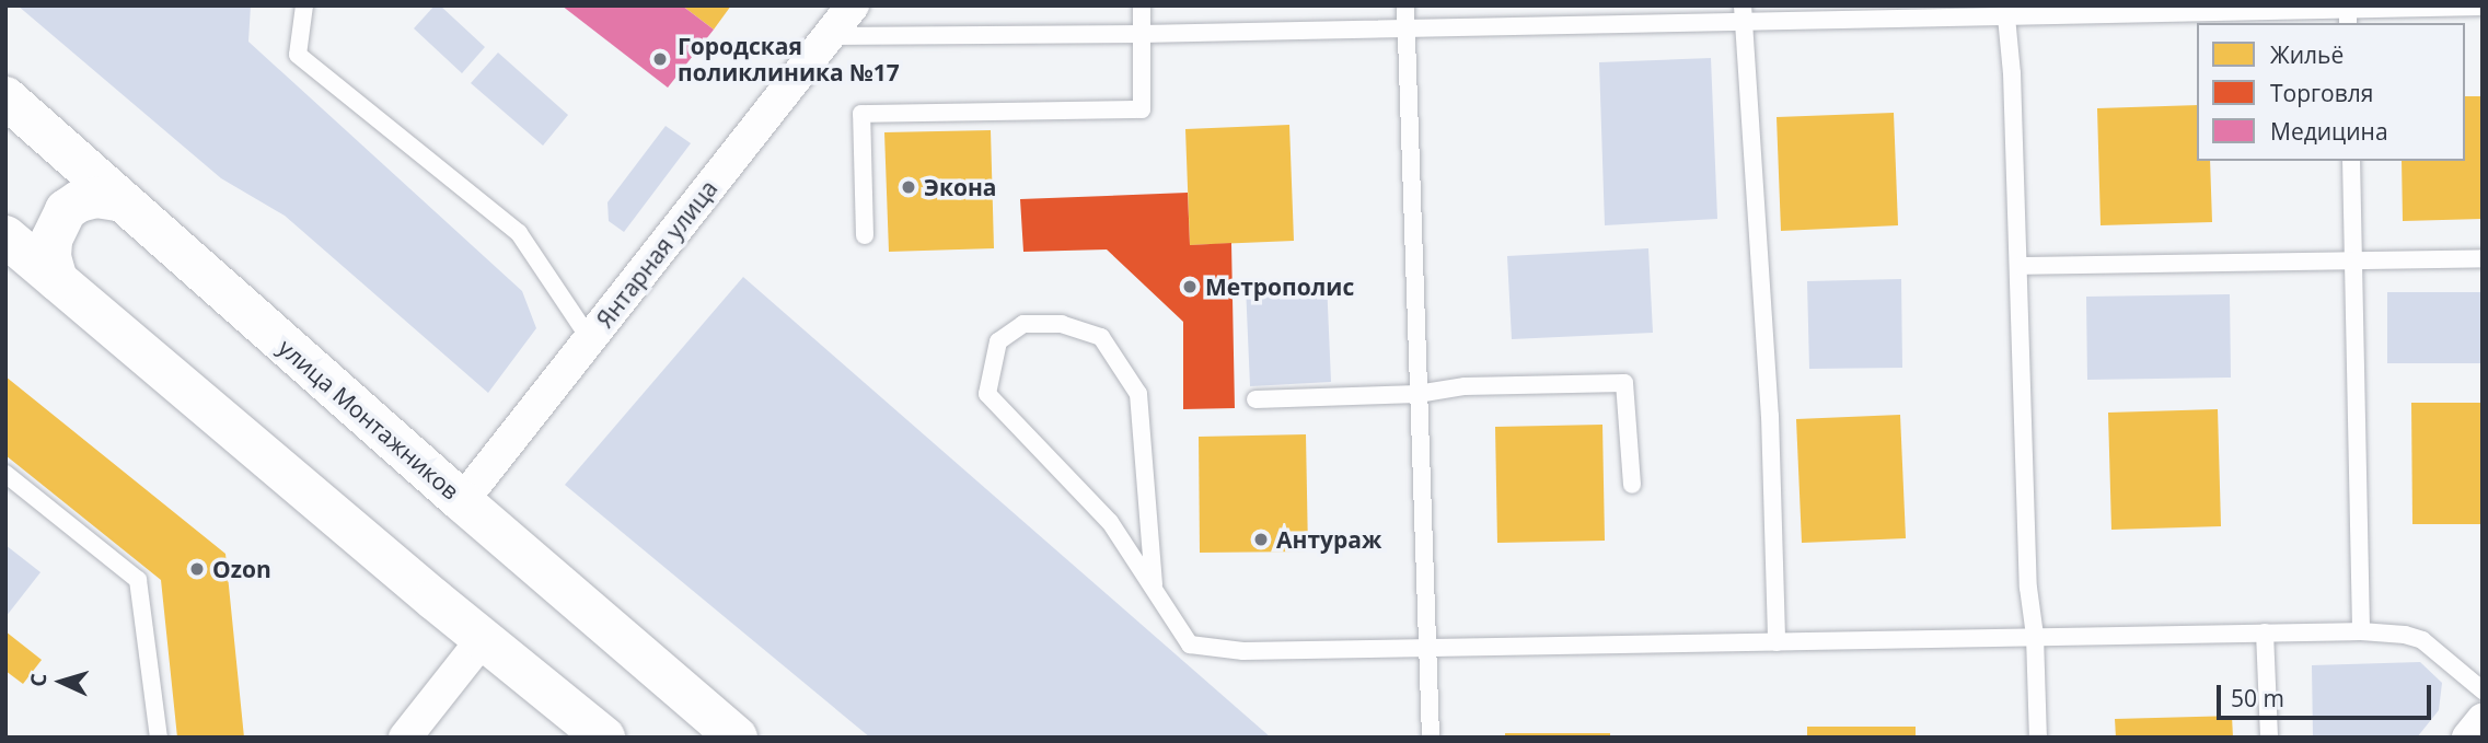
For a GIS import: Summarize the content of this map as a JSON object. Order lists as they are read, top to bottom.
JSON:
{
  "streets": {
    "main road": ["улица Монтажников"],
    "street": ["Янтарная улица"]
  },
  "crossings": [
    ["Янтарная улица", "улица Монтажников"]
  ],
  "places": [
    "Городская поликлиника №17",
    "Экона",
    "Метрополис",
    "Антураж",
    "Ozon"
  ],
  "legend": ["Жильё", "Торговля", "Медицина"],
  "scale_bar": "50 m",
  "north": "left"
}
